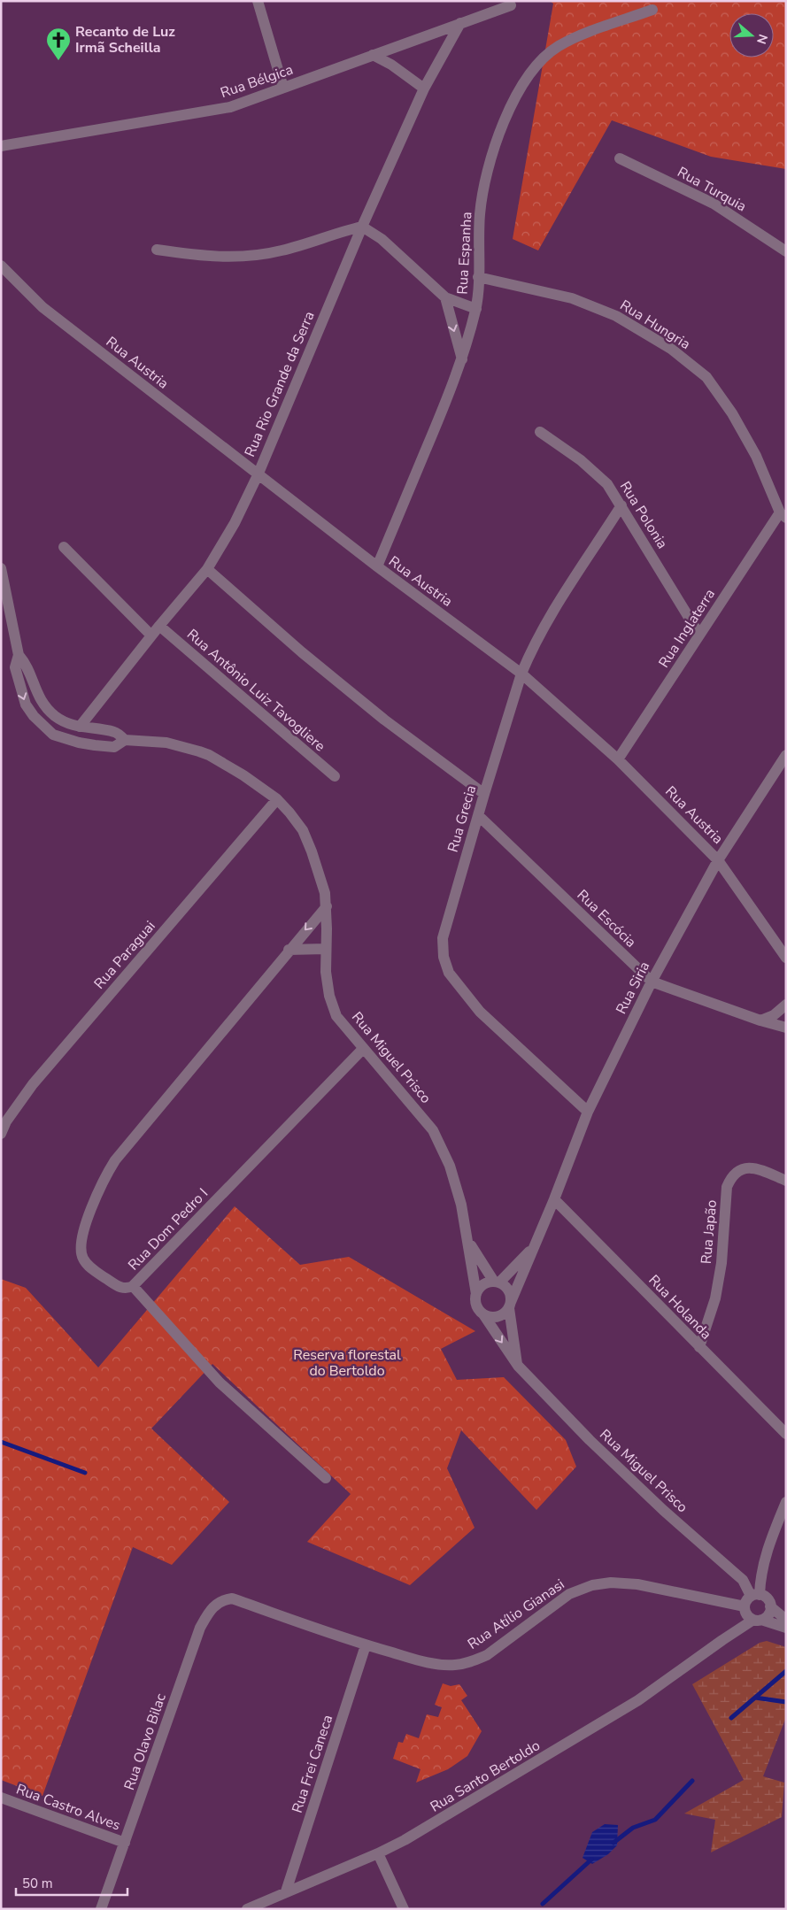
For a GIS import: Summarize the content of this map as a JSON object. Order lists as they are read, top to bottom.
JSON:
{
  "streets": {
    "street": [
      "Rua Bélgica",
      "Rua Turquia",
      "Rua Espanha",
      "Rua Hungria",
      "Rua Austria",
      "Rua Rio Grande da Serra",
      "Rua Polonia",
      "Rua Inglaterra",
      "Rua Antônio Luiz Tavogliere",
      "Rua Grecia",
      "Rua Escócia",
      "Rua Paraguai",
      "Rua Siria",
      "Rua Miguel Prisco",
      "Rua Dom Pedro I",
      "Rua Japão",
      "Rua Holanda",
      "Rua Atílio Gianasi",
      "Rua Olavo Bilac",
      "Rua Frei Caneca",
      "Rua Santo Bertoldo",
      "Rua Castro Alves"
    ]
  },
  "crossings": [
    ["Rua Bélgica", "Rua Rio Grande da Serra"],
    ["Rua Espanha", "Rua Hungria"],
    ["Rua Espanha", "Rua Austria"],
    ["Rua Hungria", "Rua Inglaterra"],
    ["Rua Austria", "Rua Rio Grande da Serra"],
    ["Rua Austria", "Rua Inglaterra"],
    ["Rua Austria", "Rua Grecia"],
    ["Rua Austria", "Rua Siria"],
    ["Rua Rio Grande da Serra", "Rua Antônio Luiz Tavogliere"],
    ["Rua Rio Grande da Serra", "Rua Miguel Prisco"],
    ["Rua Polonia", "Rua Inglaterra"],
    ["Rua Polonia", "Rua Grecia"],
    ["Rua Grecia", "Rua Escócia"],
    ["Rua Grecia", "Rua Siria"],
    ["Rua Escócia", "Rua Siria"],
    ["Rua Paraguai", "Rua Miguel Prisco"],
    ["Rua Siria", "Rua Miguel Prisco"],
    ["Rua Siria", "Rua Holanda"],
    ["Rua Miguel Prisco", "Rua Dom Pedro I"],
    ["Rua Miguel Prisco", "Rua Atílio Gianasi"],
    ["Rua Miguel Prisco", "Rua Santo Bertoldo"],
    ["Rua Japão", "Rua Holanda"],
    ["Rua Atílio Gianasi", "Rua Olavo Bilac"],
    ["Rua Atílio Gianasi", "Rua Frei Caneca"],
    ["Rua Atílio Gianasi", "Rua Santo Bertoldo"],
    ["Rua Olavo Bilac", "Rua Castro Alves"],
    ["Rua Frei Caneca", "Rua Santo Bertoldo"]
  ],
  "parks": ["Reserva florestal do Bertoldo"],
  "places": {
    "church": ["Recanto de Luz Irmã Scheilla"]
  },
  "scale_bar": "50 m",
  "north": "right"
}
